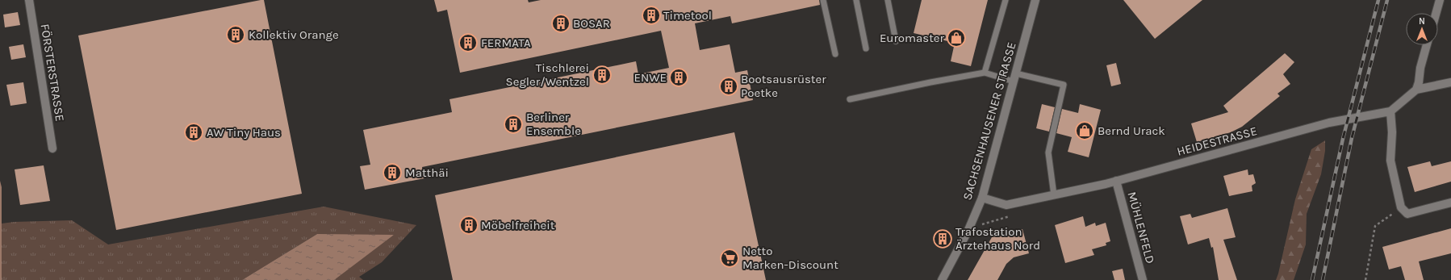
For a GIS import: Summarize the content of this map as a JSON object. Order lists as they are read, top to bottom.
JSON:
{
  "streets": {
    "street": [
      "FÖRSTERSTRASSE",
      "SACHSENHAUSENER STRASSE",
      "HEIDESTRASSE",
      "MÜHLENFELD"
    ]
  },
  "crossings": [
    ["SACHSENHAUSENER STRASSE", "HEIDESTRASSE"],
    ["HEIDESTRASSE", "MÜHLENFELD"]
  ],
  "places": {
    "building": [
      "Timetool",
      "BOSAR",
      "Kollektiv Orange",
      "FERMATA",
      "Tischlerei Segler/Wentzel",
      "ENWE",
      "Bootsausrüster Poetke",
      "Berliner Ensemble",
      "AW Tiny Haus",
      "Matthäi",
      "Möbelfreiheit",
      "Trafostation Ärztehaus Nord"
    ],
    "shop": ["Euromaster", "Bernd Urack"],
    "supermarket": ["Netto Marken-Discount"]
  },
  "north": "top"
}
